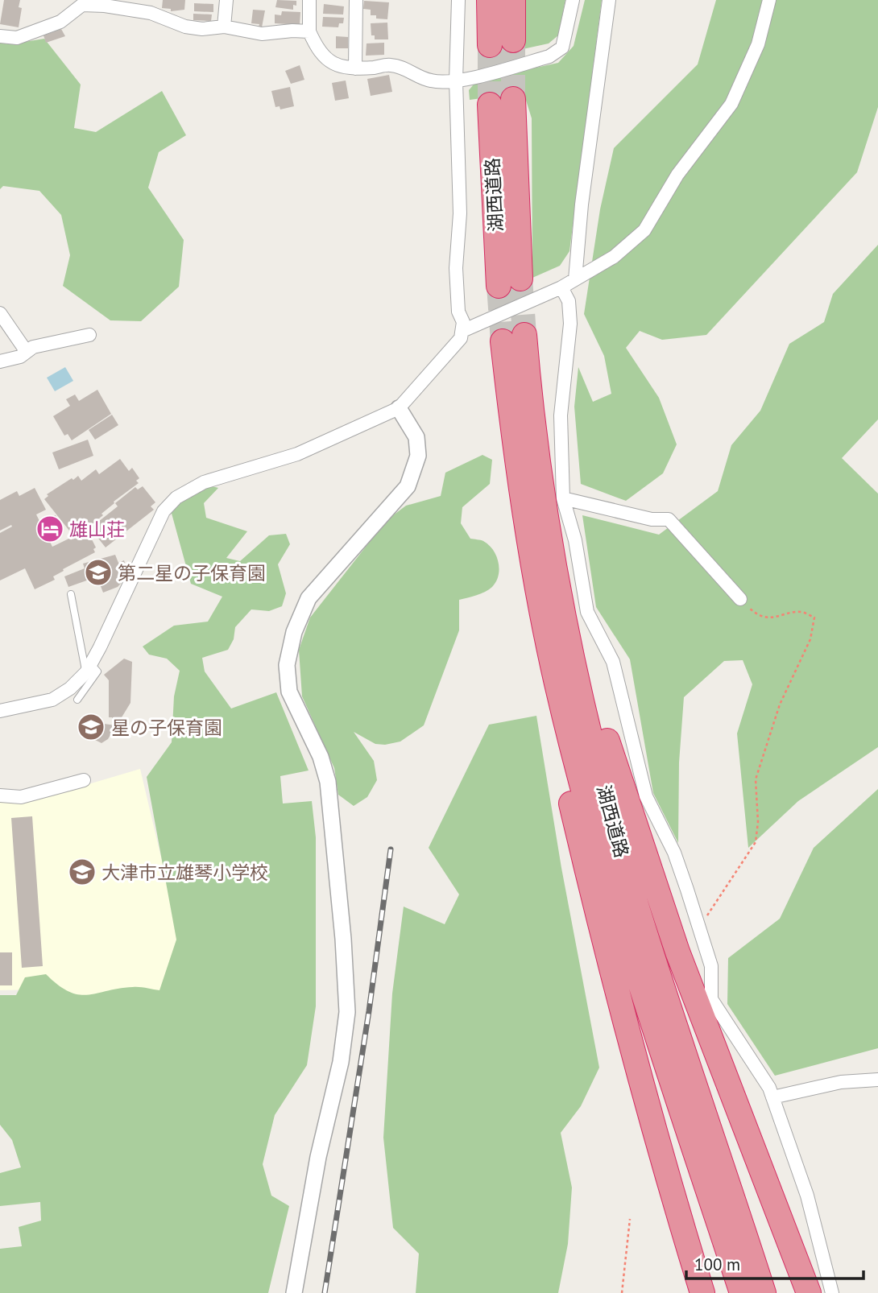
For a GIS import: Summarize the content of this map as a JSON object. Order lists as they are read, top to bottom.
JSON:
{
  "streets": {
    "highway": ["湖西道路"]
  },
  "places": {
    "hotel": ["雄山荘"],
    "school or university": ["第二星の子保育園", "星の子保育園", "大津市立雄琴小学校"]
  },
  "scale_bar": "100 m"
}
